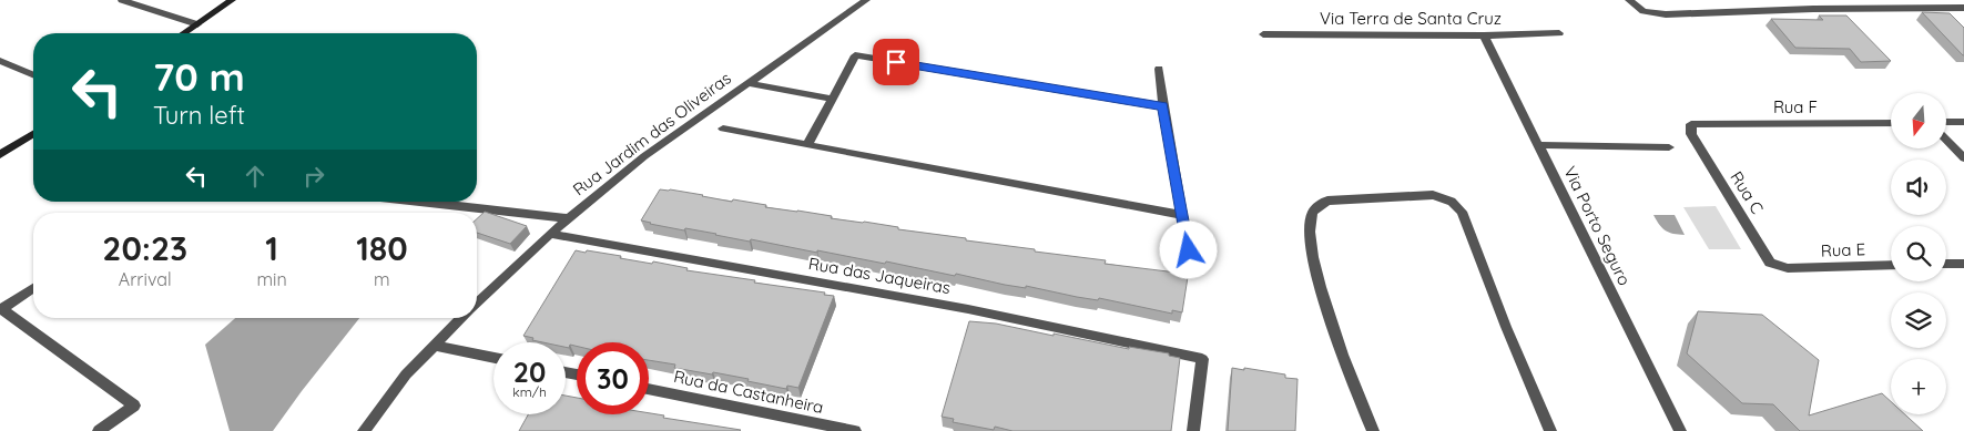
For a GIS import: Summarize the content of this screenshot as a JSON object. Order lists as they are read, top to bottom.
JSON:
{
  "streets": {
    "street": [
      "Via Terra de Santa Cruz",
      "Rua F",
      "Rua Jardim das Oliveiras",
      "Rua C",
      "Via Porto Seguro",
      "Rua E",
      "Rua das Jaqueiras",
      "Rua da Castanheira"
    ]
  },
  "crossings": [
    ["Via Terra de Santa Cruz", "Via Porto Seguro"],
    ["Rua F", "Rua C"],
    ["Rua Jardim das Oliveiras", "Rua das Jaqueiras"],
    ["Rua C", "Rua E"]
  ],
  "north": "bottom",
  "page": {
    "turn": ["70 m", "Turn left"],
    "map_buttons": "+",
    "eta": [
      "20:23",
      "Arrival",
      "1",
      "min",
      "180",
      "m"
    ],
    "speed": "20 km/h",
    "limit": "30"
  }
}
